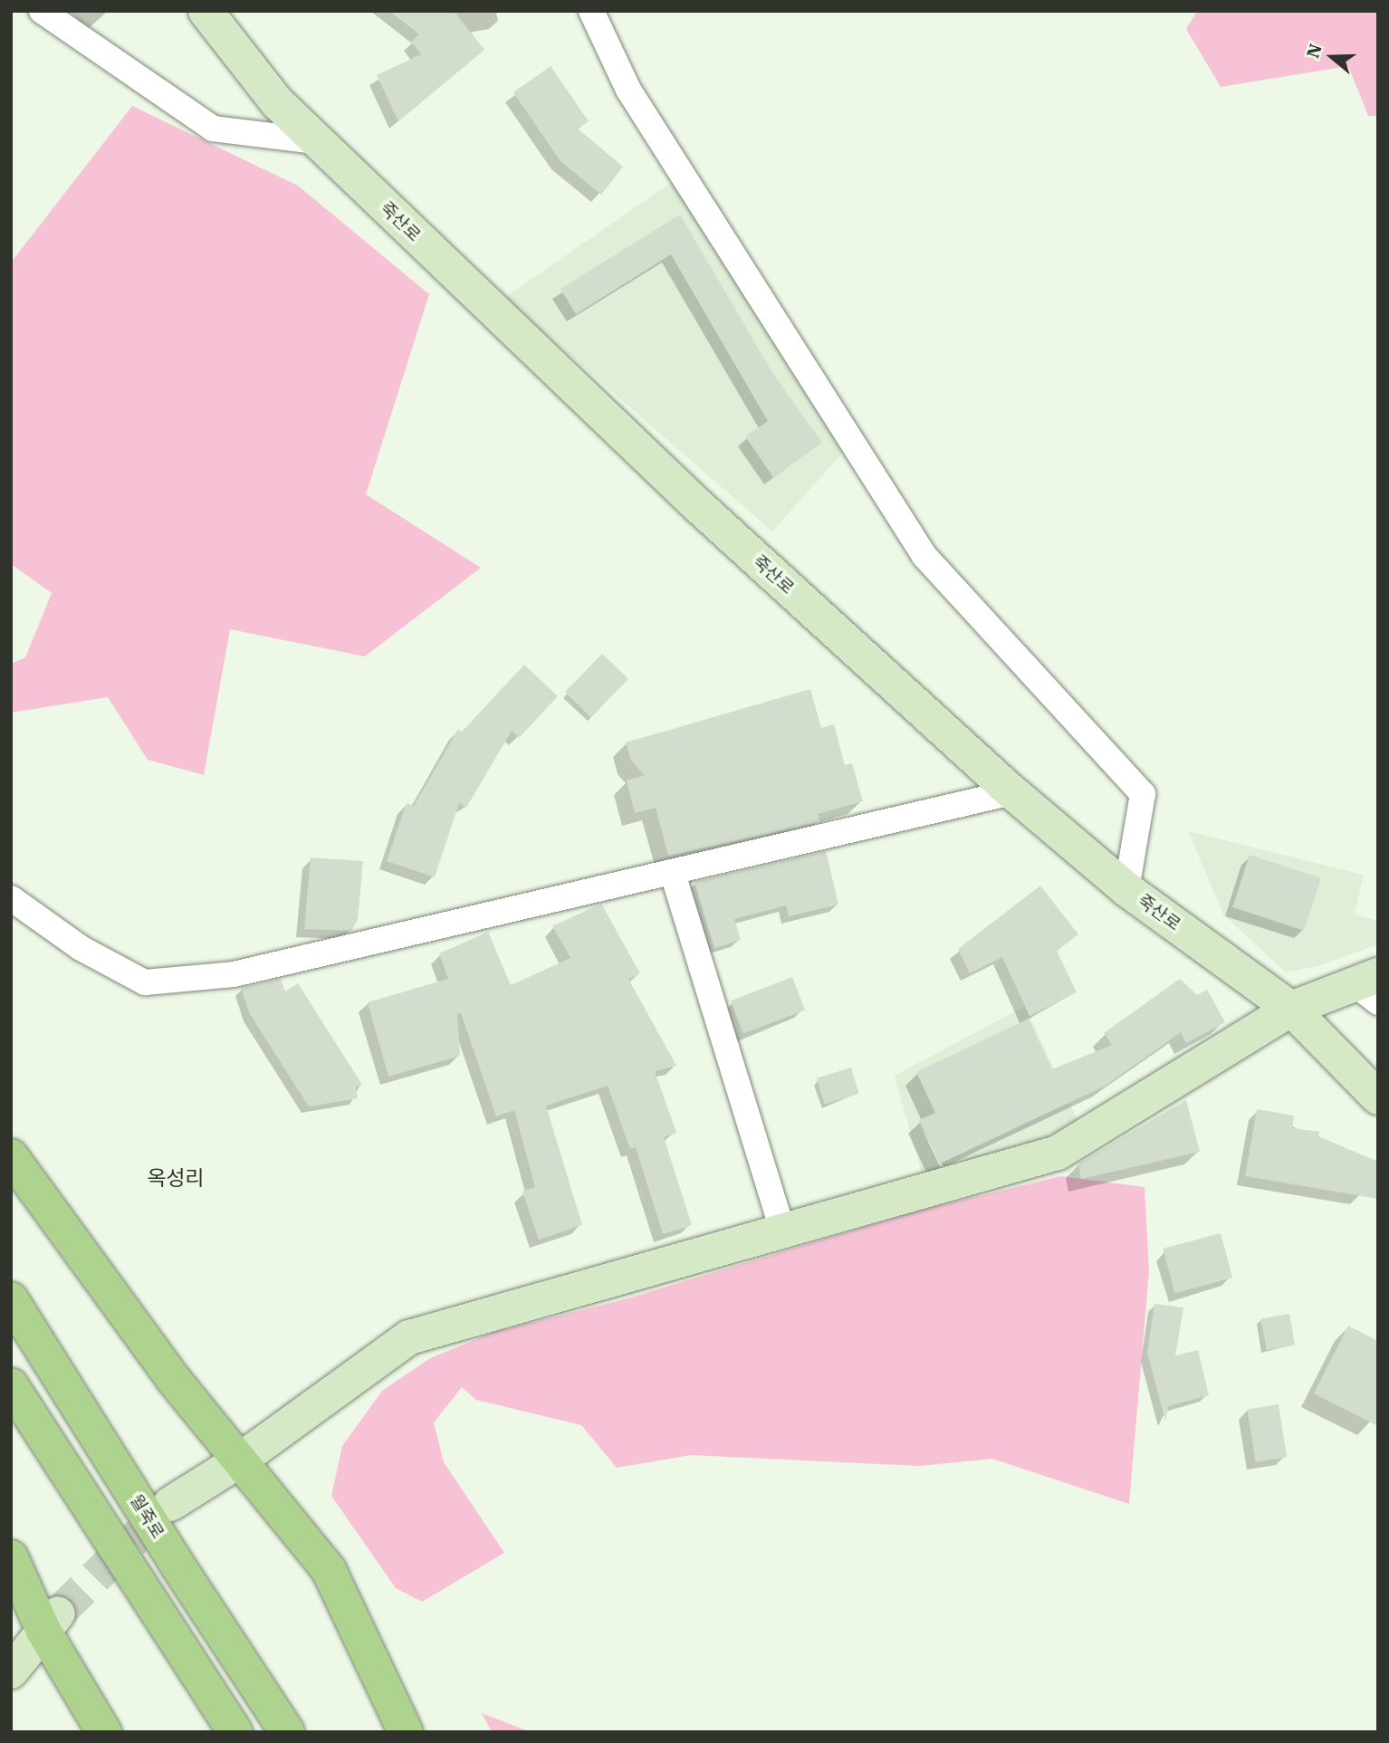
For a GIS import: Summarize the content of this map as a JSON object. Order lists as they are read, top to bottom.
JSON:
{
  "streets": {
    "main road": ["월죽로"],
    "street": ["죽산로"]
  },
  "districts": ["옥성리"],
  "north": "left"
}
